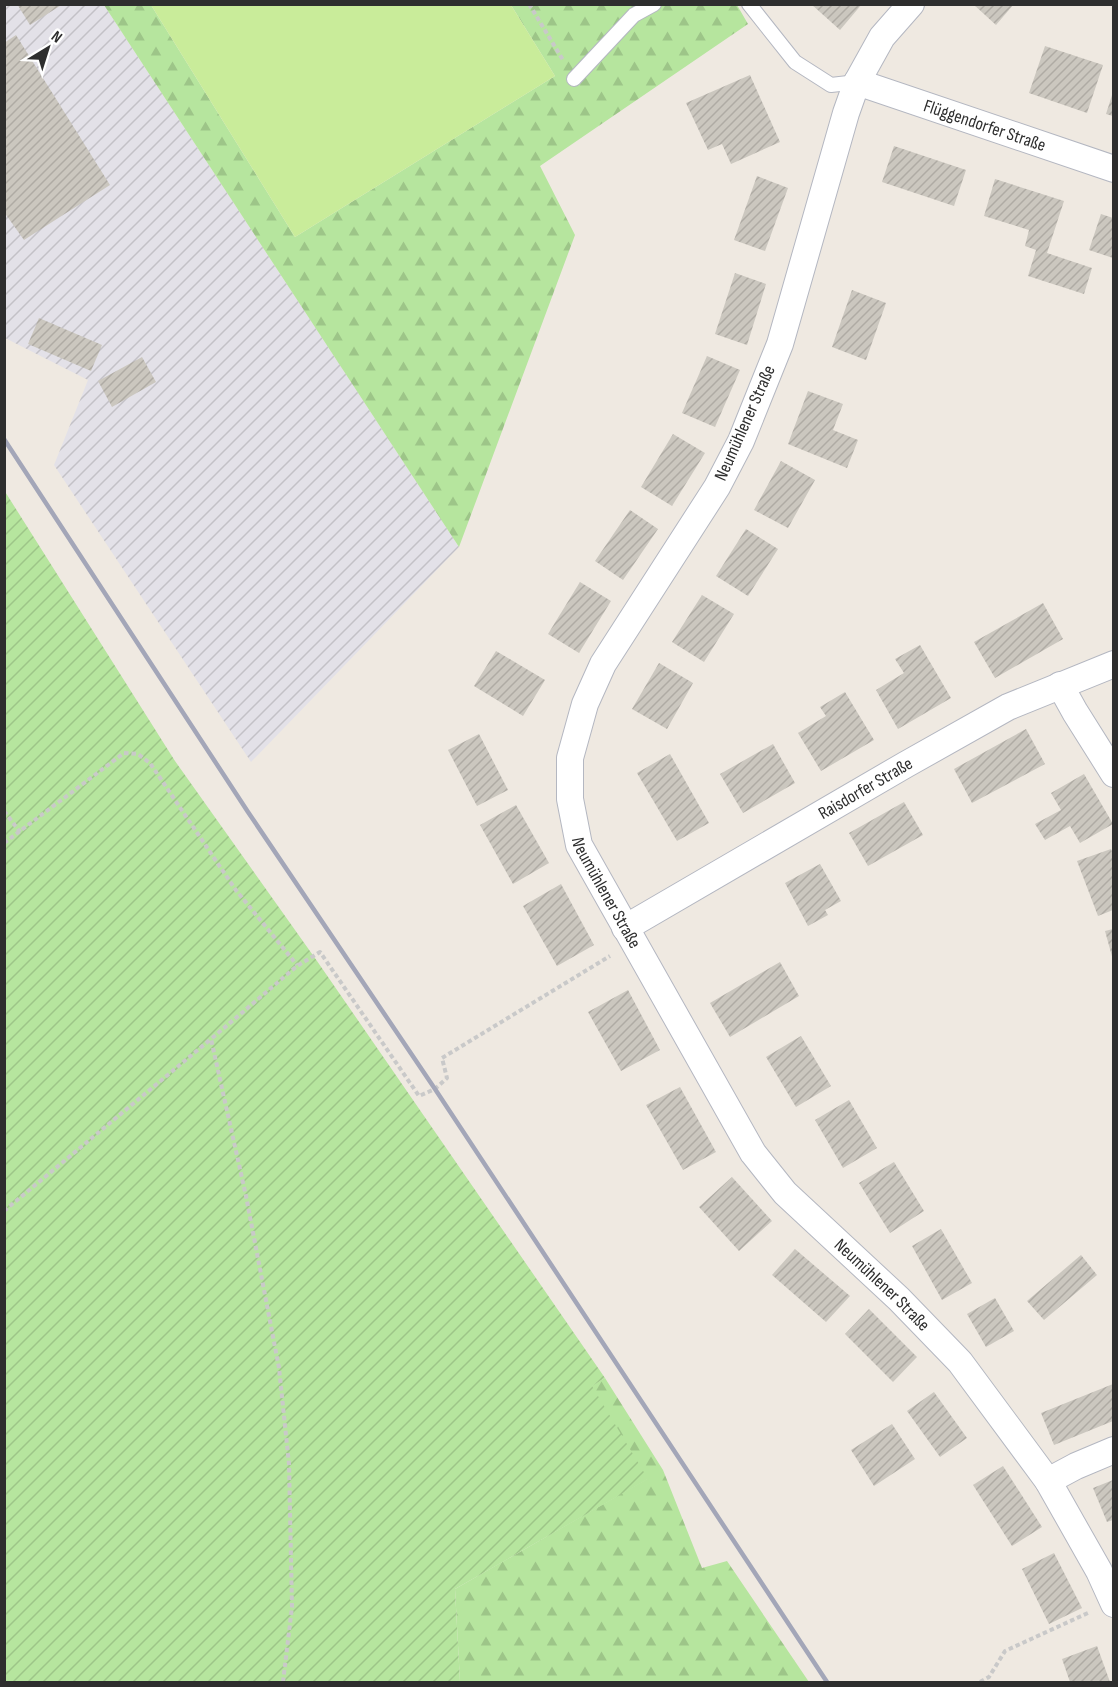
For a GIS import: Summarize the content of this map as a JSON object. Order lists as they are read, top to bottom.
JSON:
{
  "streets": {
    "street": ["Flüggendorfer Straße", "Neumühlener Straße", "Raisdorfer Straße"]
  },
  "crossings": [
    ["Flüggendorfer Straße", "Neumühlener Straße"],
    ["Neumühlener Straße", "Raisdorfer Straße"]
  ],
  "north": "top right"
}
